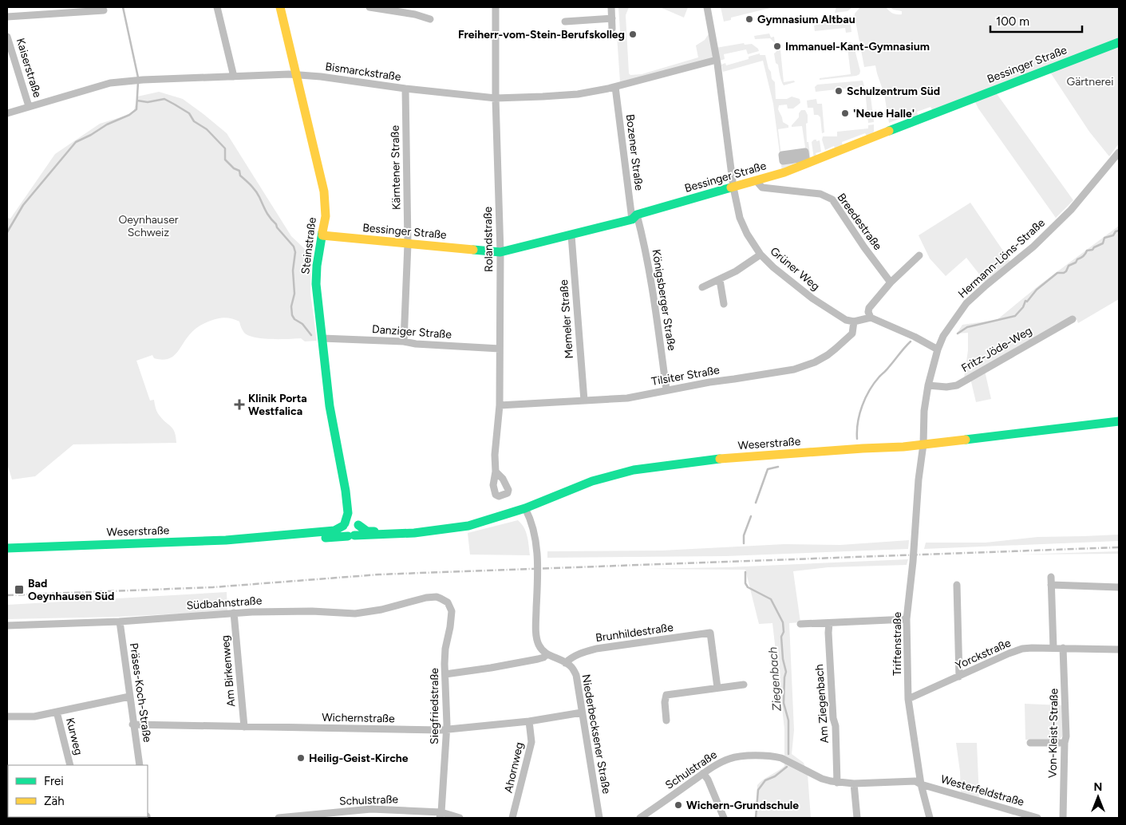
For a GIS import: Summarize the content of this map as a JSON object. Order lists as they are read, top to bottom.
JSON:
{
  "streets": {
    "street": [
      "Bessinger Straße",
      "Kaiserstraße",
      "Bismarckstraße",
      "Bozener Straße",
      "Kärntener Straße",
      "Breedestraße",
      "Rolandstraße",
      "Steinstraße",
      "Hermann-Löns-Straße",
      "Grüner Weg",
      "Königsberger Straße",
      "Memeler Straße",
      "Danziger Straße",
      "Fritz-Jöde-Weg",
      "Tilsiter Straße",
      "Weserstraße",
      "Südbahnstraße",
      "Brunhildestraße",
      "Triftenstraße",
      "Yorckstraße",
      "Am Birkenweg",
      "Präses-Koch-Straße",
      "Am Ziegenbach",
      "Siegfriedstraße",
      "Wichernstraße",
      "Von-Kleist-Straße",
      "Niederbecksener Straße",
      "Kurweg",
      "Ahornweg",
      "Schulstraße",
      "Westerfeldstraße"
    ]
  },
  "crossings": [
    ["Bessinger Straße", "Bozener Straße"],
    ["Bessinger Straße", "Kärntener Straße"],
    ["Bessinger Straße", "Breedestraße"],
    ["Bessinger Straße", "Rolandstraße"],
    ["Bessinger Straße", "Steinstraße"],
    ["Bessinger Straße", "Grüner Weg"],
    ["Bessinger Straße", "Königsberger Straße"],
    ["Bessinger Straße", "Memeler Straße"],
    ["Kaiserstraße", "Bismarckstraße"],
    ["Bismarckstraße", "Bozener Straße"],
    ["Bismarckstraße", "Kärntener Straße"],
    ["Bismarckstraße", "Rolandstraße"],
    ["Bismarckstraße", "Steinstraße"],
    ["Bismarckstraße", "Grüner Weg"],
    ["Bozener Straße", "Königsberger Straße"],
    ["Kärntener Straße", "Danziger Straße"],
    ["Rolandstraße", "Danziger Straße"],
    ["Rolandstraße", "Tilsiter Straße"],
    ["Steinstraße", "Danziger Straße"],
    ["Steinstraße", "Weserstraße"],
    ["Hermann-Löns-Straße", "Fritz-Jöde-Weg"],
    ["Hermann-Löns-Straße", "Weserstraße"],
    ["Hermann-Löns-Straße", "Triftenstraße"],
    ["Grüner Weg", "Tilsiter Straße"],
    ["Königsberger Straße", "Tilsiter Straße"],
    ["Memeler Straße", "Tilsiter Straße"],
    ["Weserstraße", "Triftenstraße"],
    ["Südbahnstraße", "Am Birkenweg"],
    ["Südbahnstraße", "Präses-Koch-Straße"],
    ["Südbahnstraße", "Siegfriedstraße"],
    ["Brunhildestraße", "Niederbecksener Straße"],
    ["Triftenstraße", "Yorckstraße"],
    ["Triftenstraße", "Schulstraße"],
    ["Triftenstraße", "Westerfeldstraße"],
    ["Yorckstraße", "Von-Kleist-Straße"],
    ["Am Birkenweg", "Wichernstraße"],
    ["Präses-Koch-Straße", "Wichernstraße"],
    ["Am Ziegenbach", "Schulstraße"],
    ["Siegfriedstraße", "Wichernstraße"],
    ["Siegfriedstraße", "Schulstraße"],
    ["Wichernstraße", "Niederbecksener Straße"],
    ["Wichernstraße", "Ahornweg"],
    ["Schulstraße", "Westerfeldstraße"]
  ],
  "water": ["Ziegenbach"],
  "parks": ["Gärtnerei", "Oeynhauser Schweiz"],
  "places": {
    "other": [
      "Gymnasium Altbau",
      "Freiherr-vom-Stein-Berufskolleg",
      "Immanuel-Kant-Gymnasium",
      "Schulzentrum Süd",
      "'Neue Halle'",
      "Heilig-Geist-Kirche",
      "Wichern-Grundschule"
    ],
    "health": ["Klinik Porta Westfalica"],
    "transit": ["Bad Oeynhausen Süd"]
  },
  "legend": ["Frei", "Zäh"],
  "scale_bar": "100 m",
  "north": "top"
}
